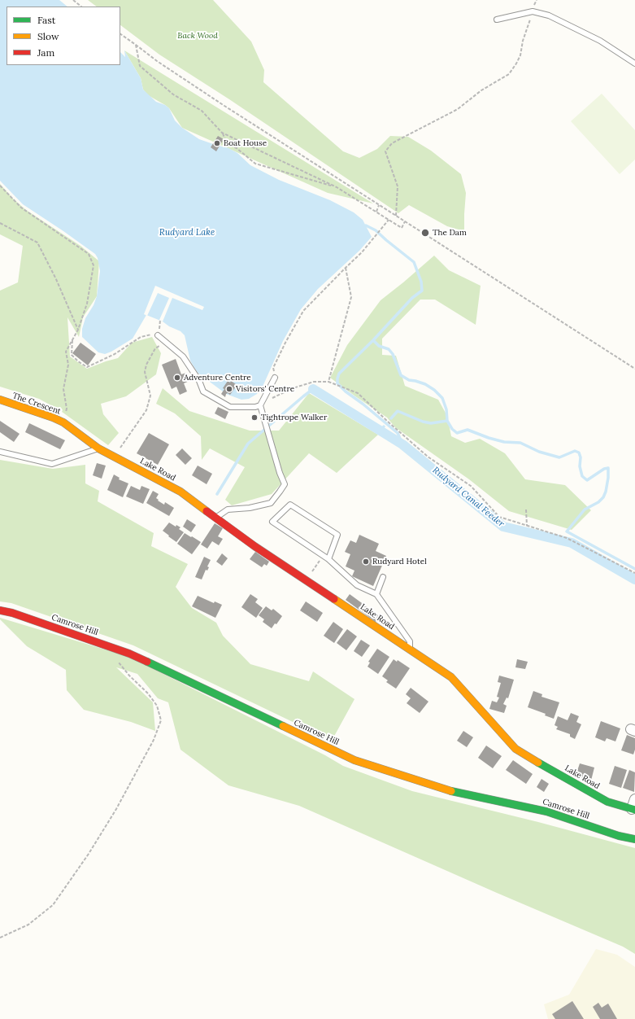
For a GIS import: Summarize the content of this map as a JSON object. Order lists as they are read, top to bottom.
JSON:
{
  "streets": {
    "street": ["The Crescent", "Lake Road", "Camrose Hill"]
  },
  "crossings": [
    ["The Crescent", "Lake Road"]
  ],
  "water": ["Rudyard Lake", "Rudyard Canal Feeder"],
  "parks": ["Back Wood"],
  "places": [
    "Boat House",
    "The Dam",
    "Adventure Centre",
    "Visitors' Centre",
    "Tightrope Walker",
    "Rudyard Hotel"
  ],
  "legend": ["Fast", "Slow", "Jam"]
}
